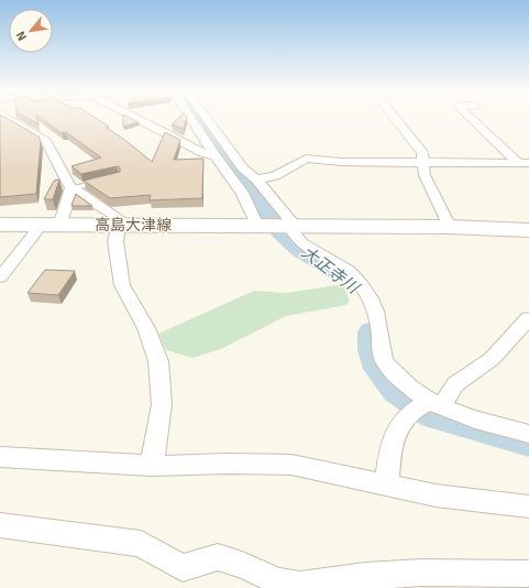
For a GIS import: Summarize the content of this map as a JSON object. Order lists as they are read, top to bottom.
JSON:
{
  "streets": {
    "main road": ["高島大津線"]
  },
  "water": ["大正寺川"],
  "north": "bottom left"
}
